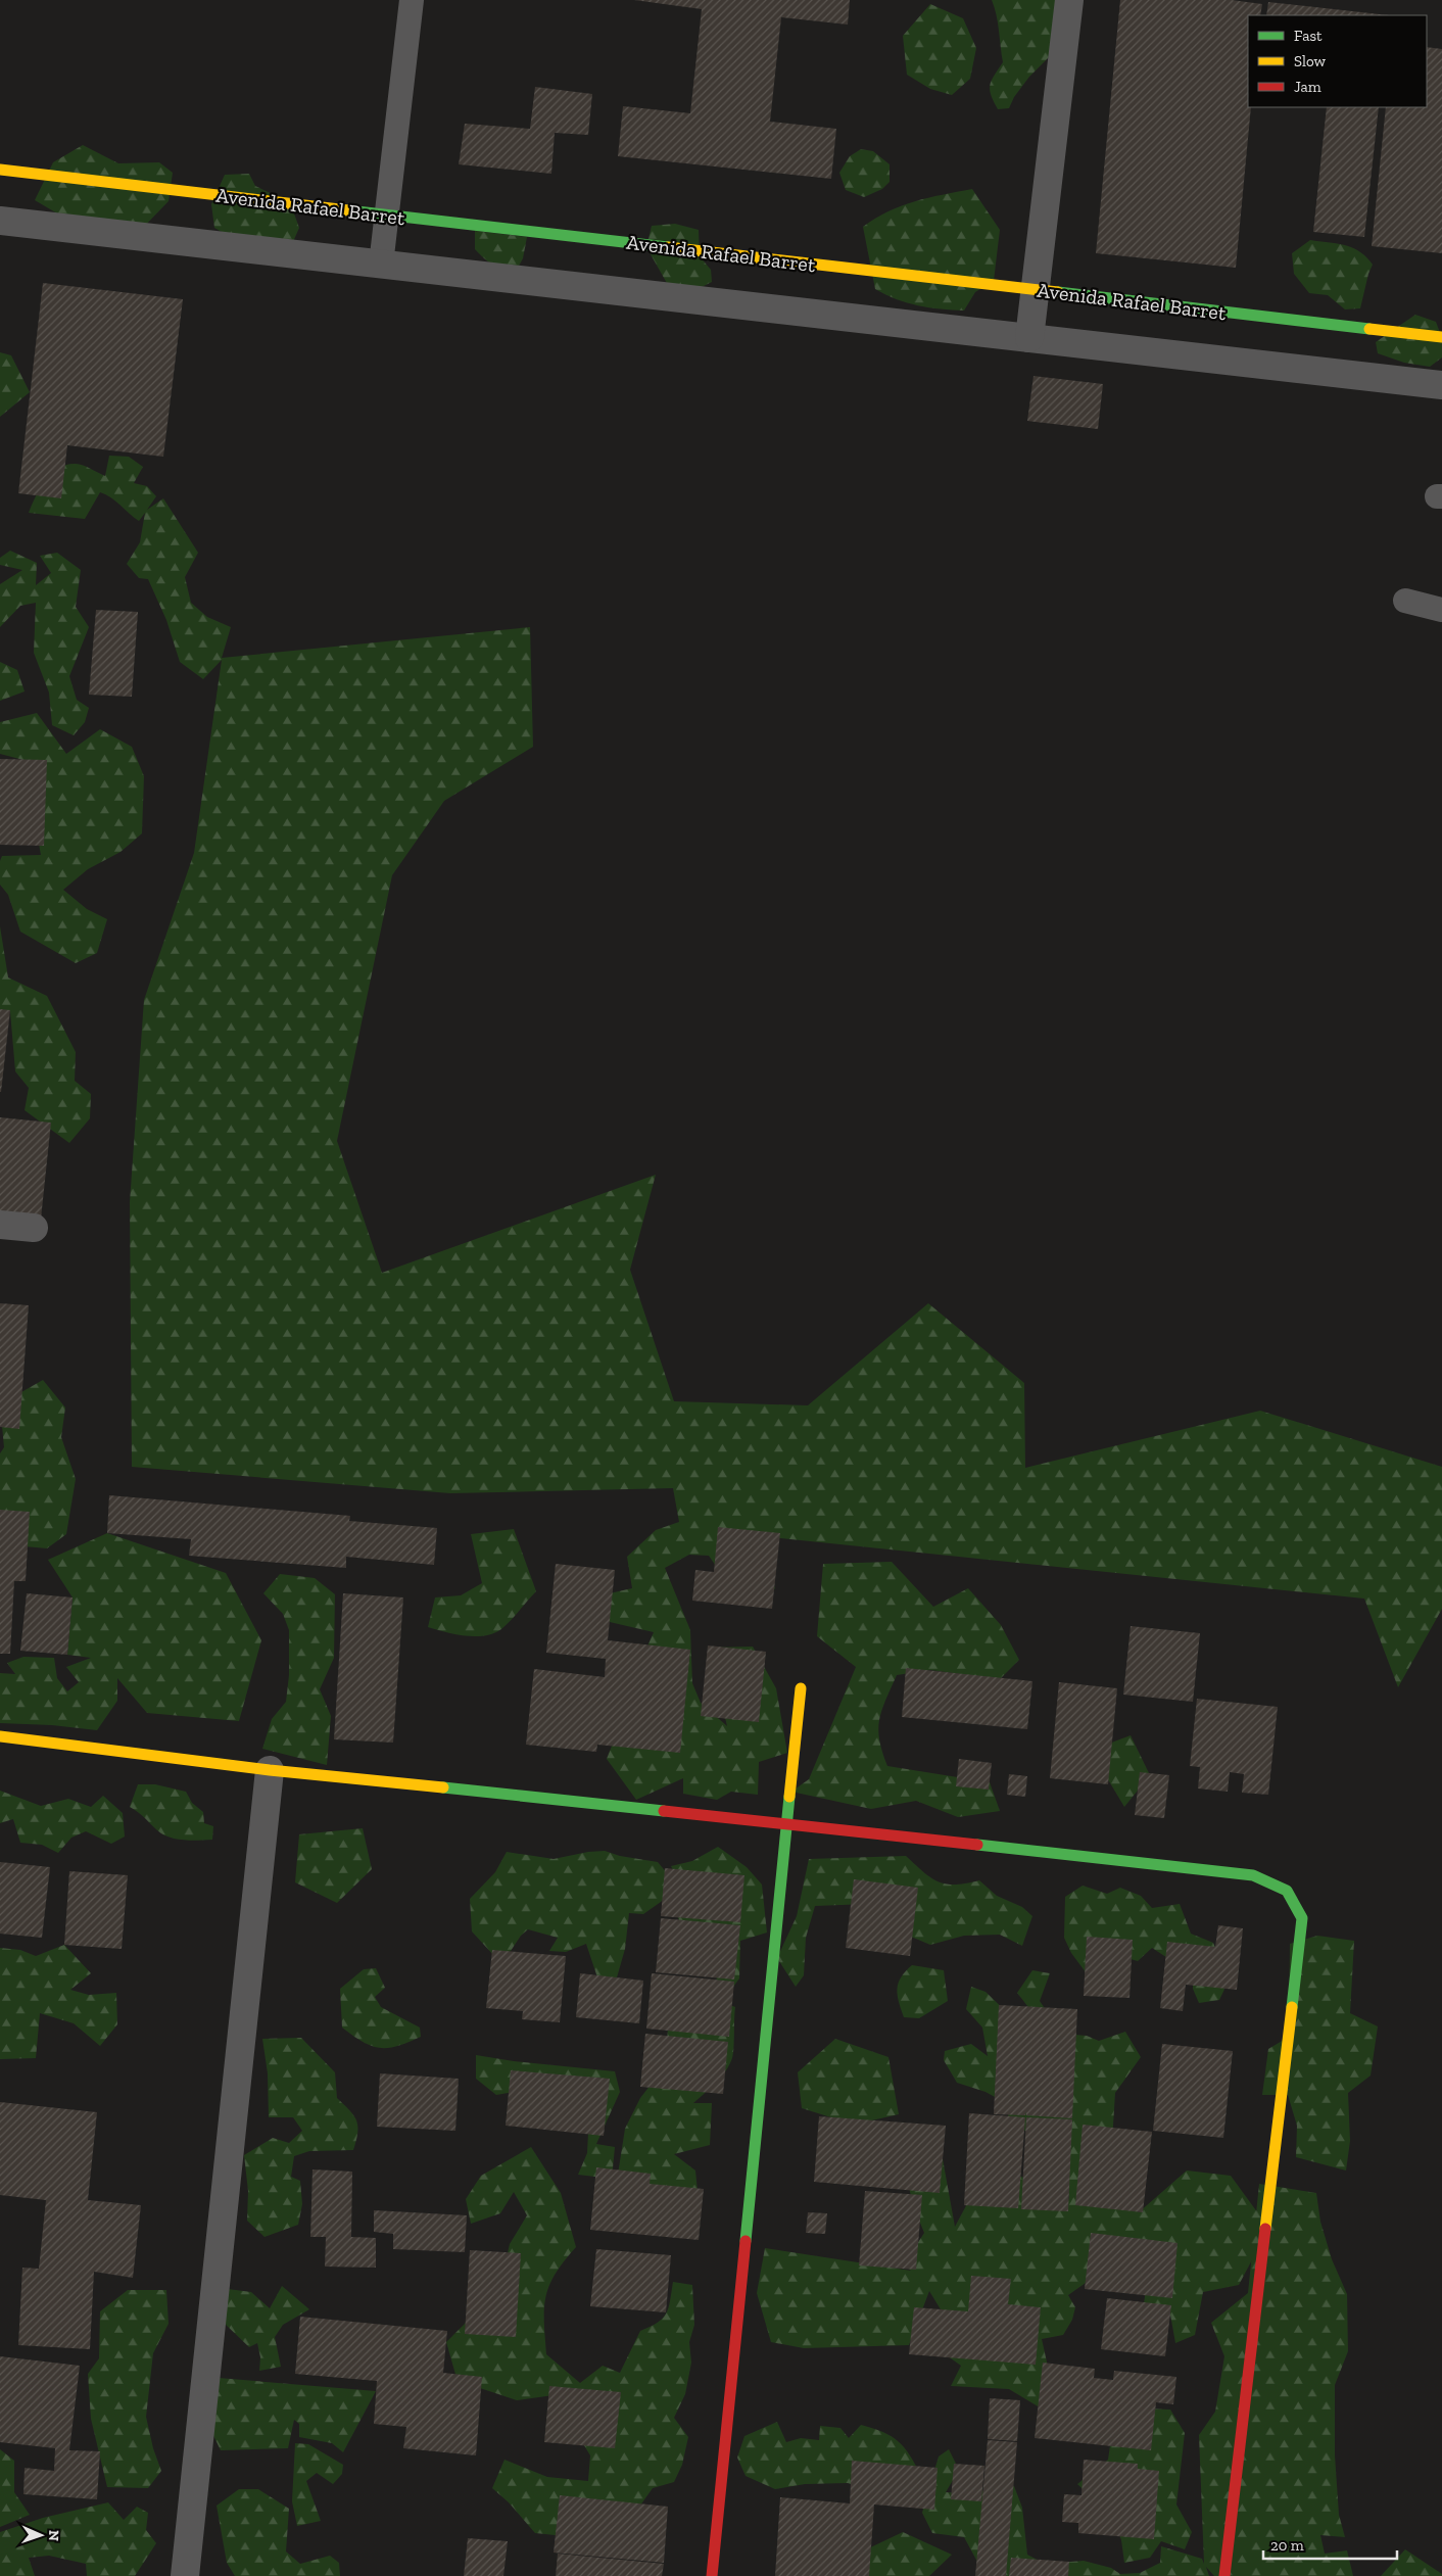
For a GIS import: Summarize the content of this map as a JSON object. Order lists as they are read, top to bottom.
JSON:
{
  "streets": {
    "street": ["Avenida Rafael Barret"]
  },
  "legend": ["Fast", "Slow", "Jam"],
  "scale_bar": "20 m",
  "north": "right"
}
